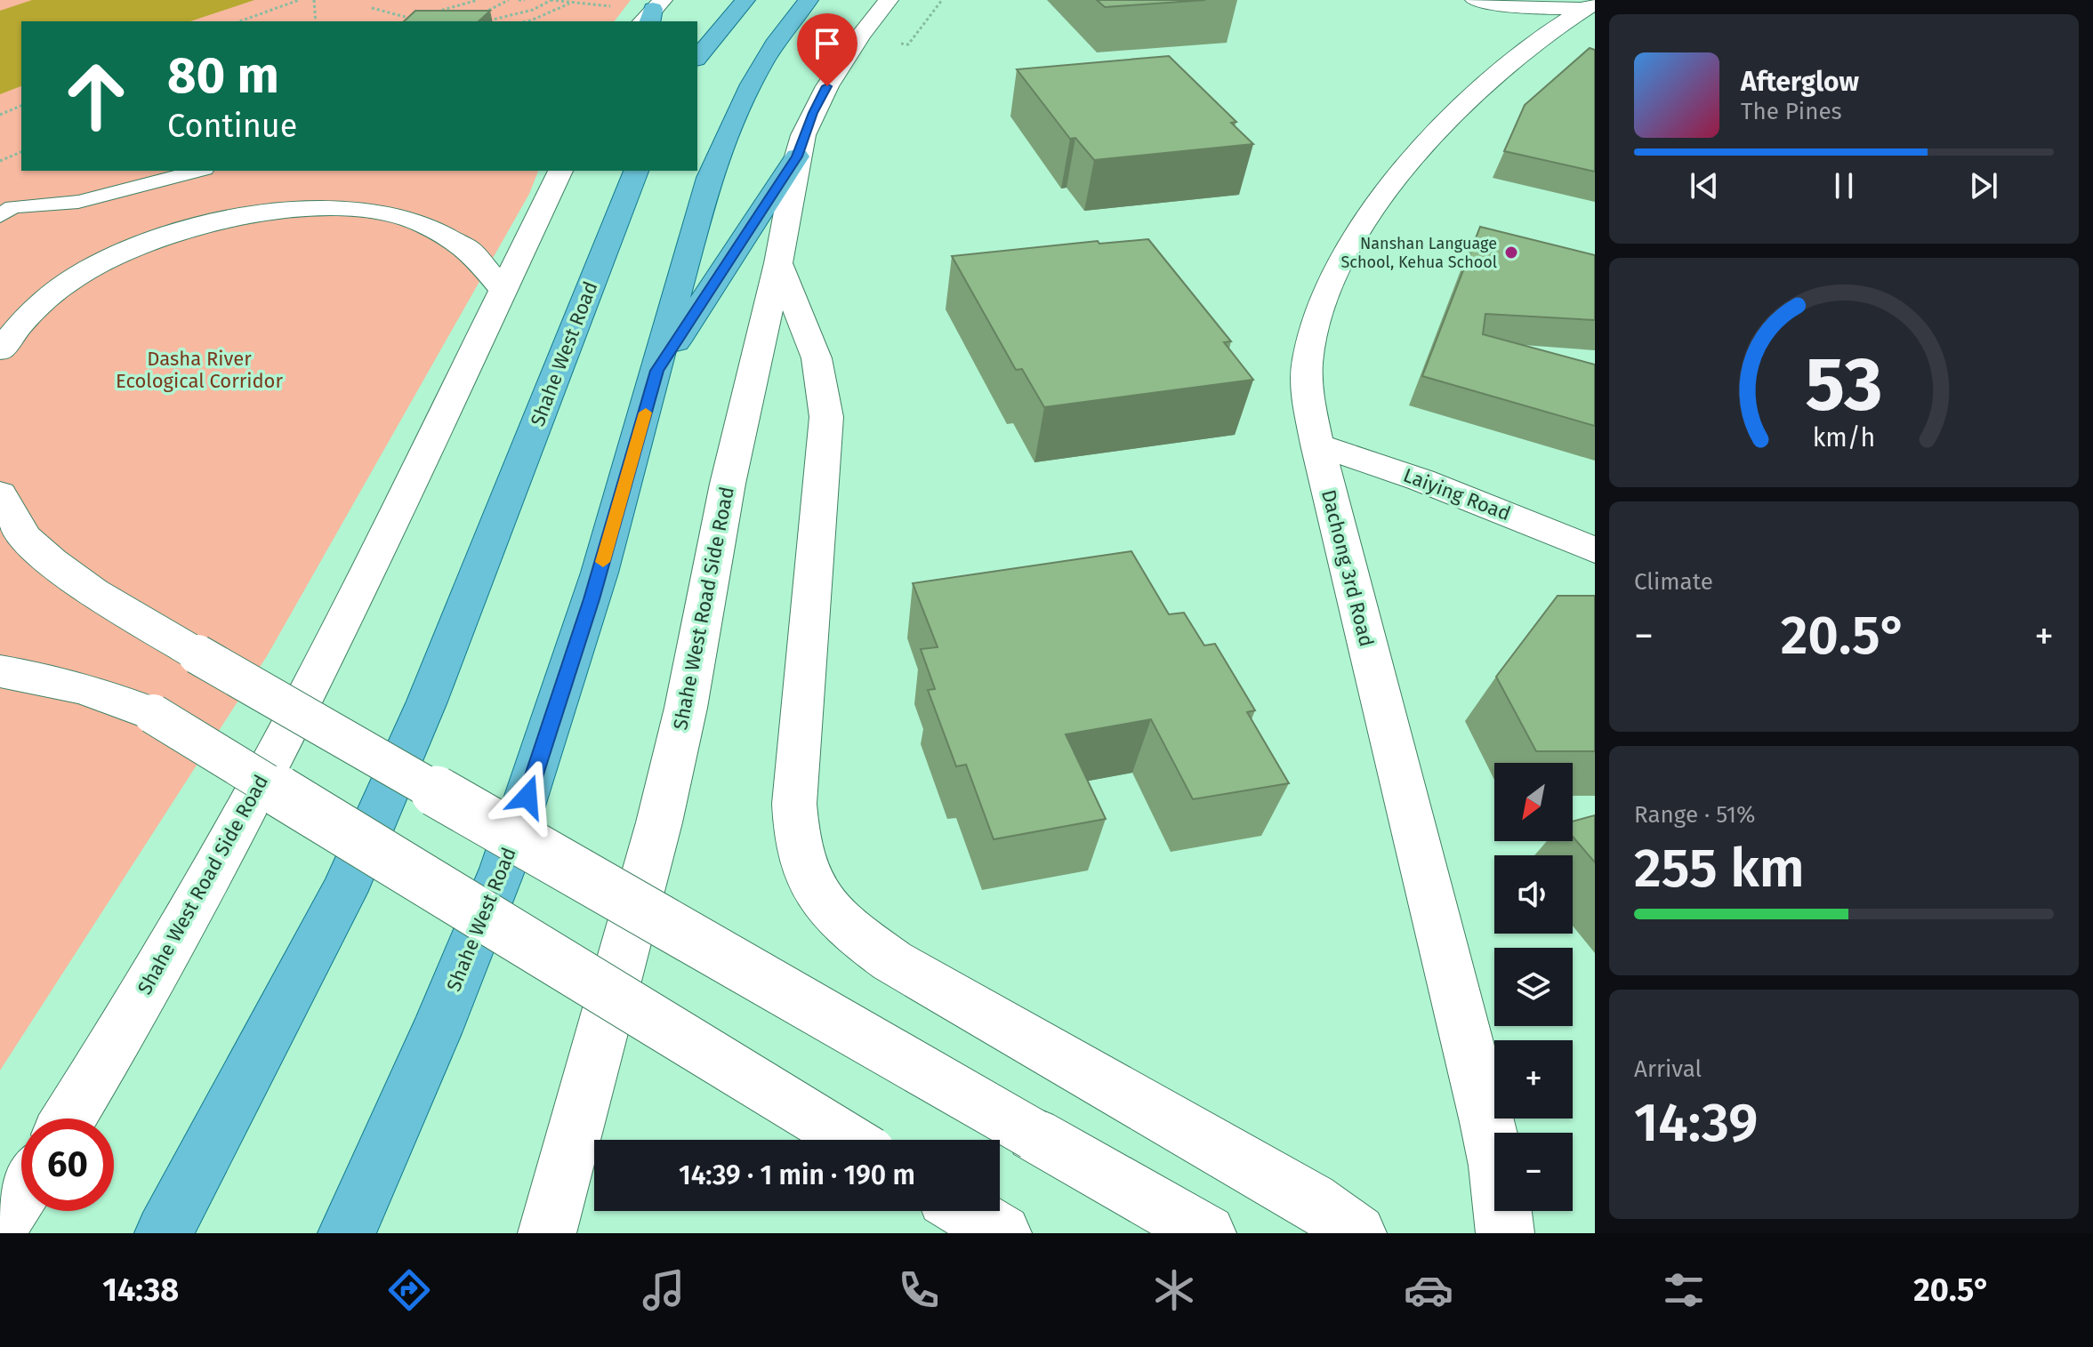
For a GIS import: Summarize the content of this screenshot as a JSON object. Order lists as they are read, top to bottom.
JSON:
{
  "streets": {
    "main road": [
      "Shahe West Road",
      "Laiying Road",
      "Dachong 3rd Road",
      "Shahe West Road Side Road"
    ]
  },
  "crossings": [
    ["Laiying Road", "Dachong 3rd Road"]
  ],
  "parks": ["Dasha River Ecological Corridor"],
  "places": ["Nanshan Language School, Kehua School"],
  "north": "bottom left",
  "page": {
    "turn": ["80 m", "Continue"],
    "song": ["Afterglow", "The Pines"],
    "tile": [
      "Climate",
      ["Range · 51%", "255 km"],
      ["Arrival", "14:39"]
    ],
    "heat": ["−", "20.5°", "+"],
    "map_buttons": ["+", "−"],
    "limit": "60",
    "trip": "14:39 · 1 min · 190 m",
    "tabs": ["14:38", "20.5°"],
    "gauge": ["53", "km/h"]
  }
}
